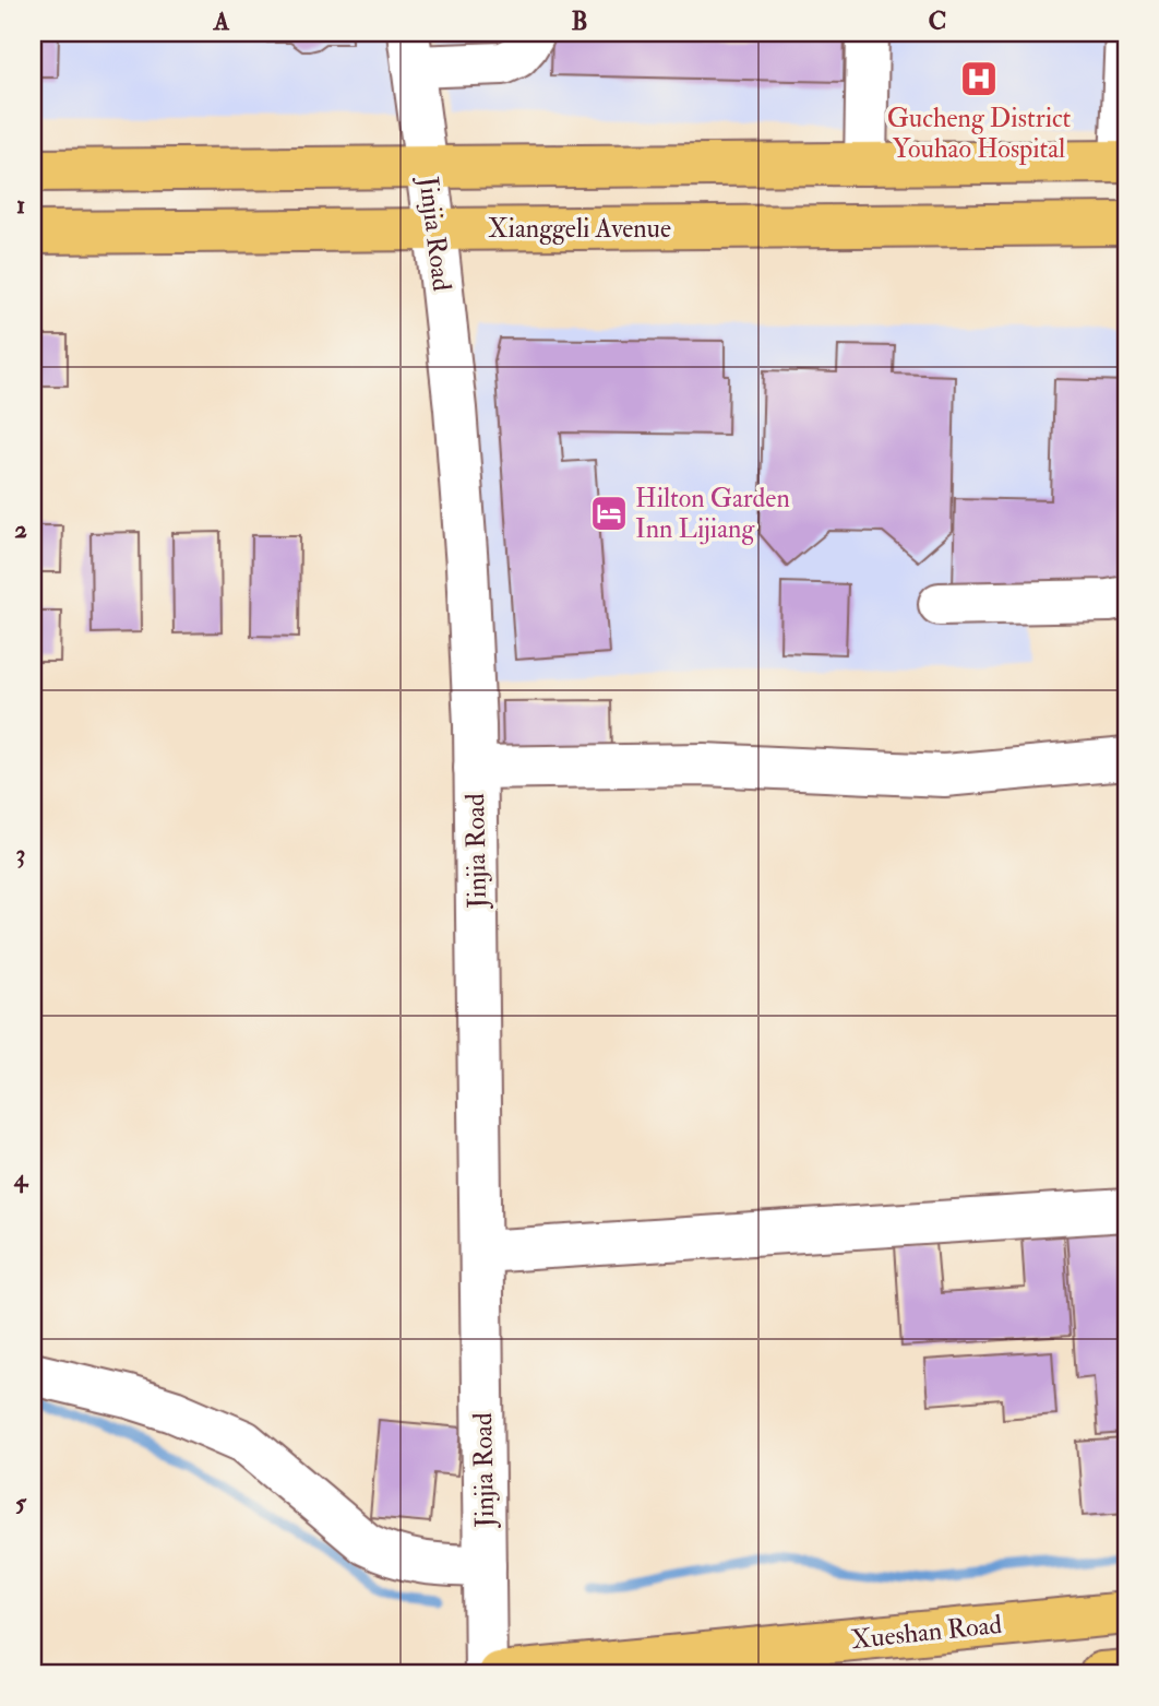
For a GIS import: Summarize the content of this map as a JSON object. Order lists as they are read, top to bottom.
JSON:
{
  "streets": {
    "main road": ["Xianggeli Avenue", "Xueshan Road"],
    "street": ["Jinjia Road"]
  },
  "crossings": [
    ["Xianggeli Avenue", "Jinjia Road"]
  ],
  "places": {
    "hospital": ["Gucheng District Youhao Hospital"],
    "hotel": ["Hilton Garden Inn Lijiang"]
  },
  "grid": {
    "columns": ["A", "B", "C"],
    "rows": [
      "1",
      "2",
      "3",
      "4",
      "5"
    ]
  }
}
